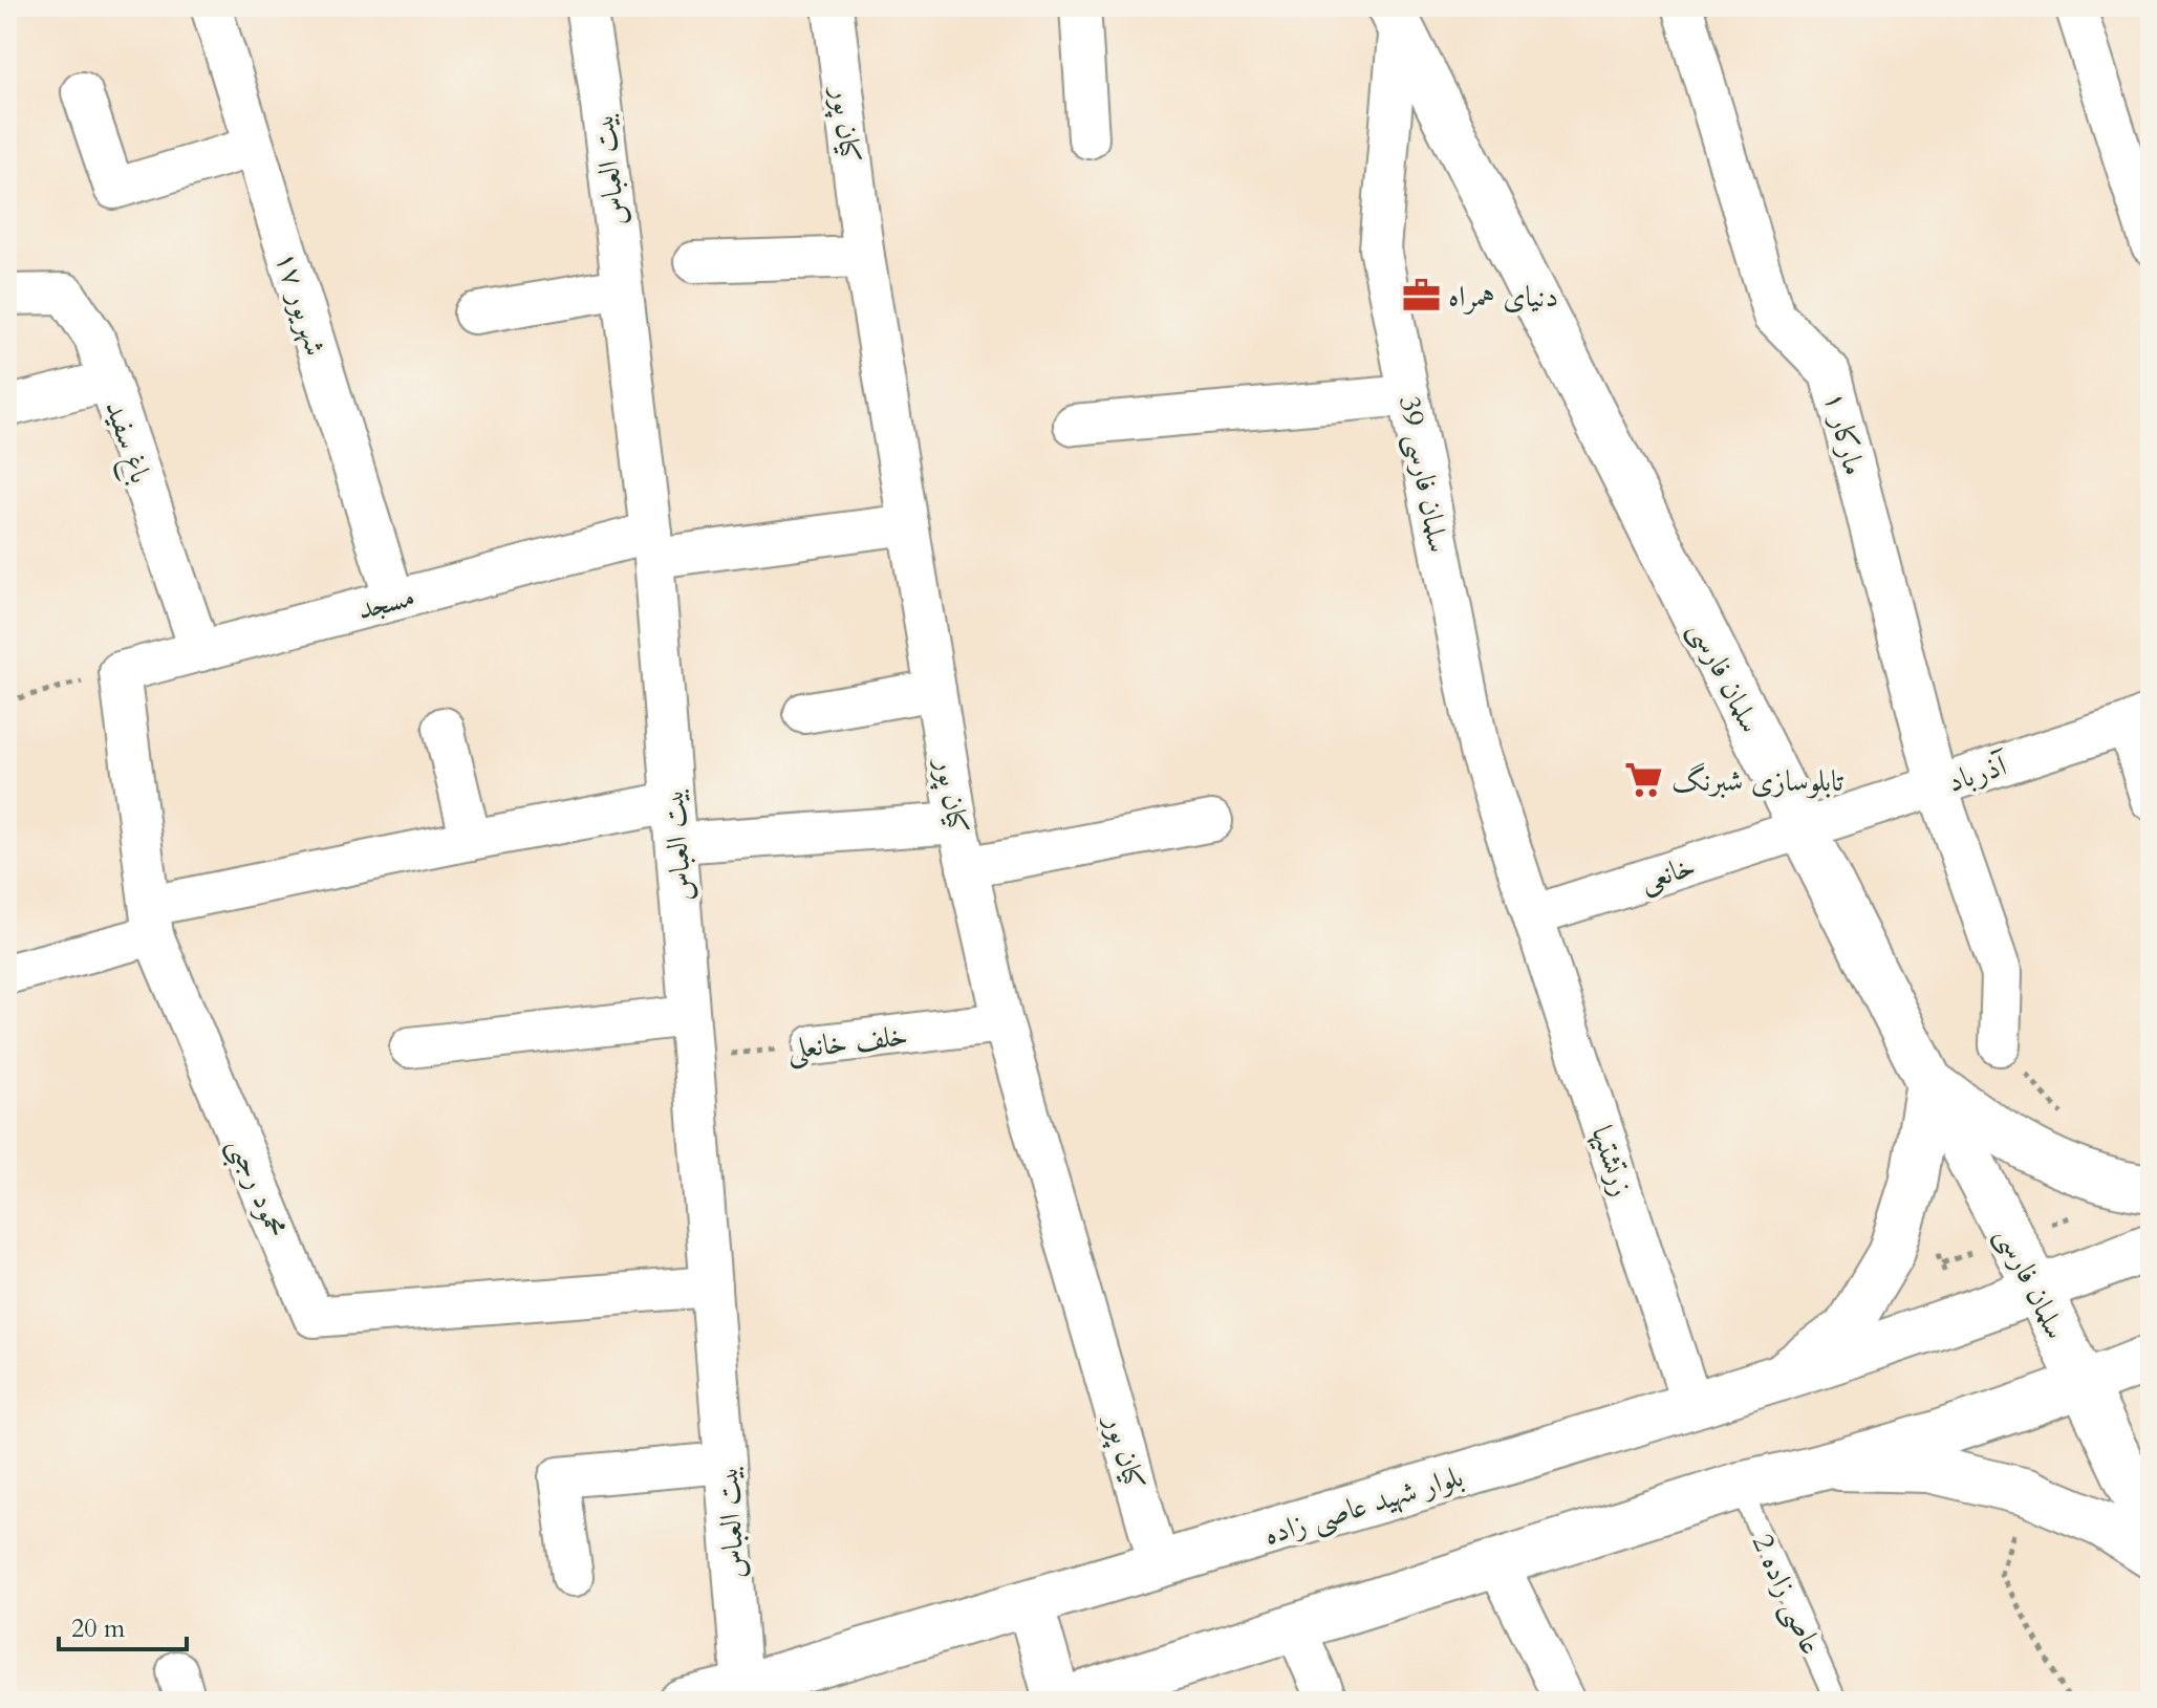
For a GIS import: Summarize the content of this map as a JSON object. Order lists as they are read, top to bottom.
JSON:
{
  "streets": {
    "main road": ["سلمان فارسی", "بلوار شهید عاصی زاده"],
    "street": [
      "کیان پور",
      "بیت العباس",
      "۱۷ شهریور",
      "مارکار ۱",
      "باغ سفید",
      "سلمان فارسی 39",
      "مسجد",
      "آذرباد",
      "خانعی",
      "خلف خانعلی",
      "زرتشتیها",
      "محمود رجبی"
    ],
    "lane": ["عاصی زاده 2"]
  },
  "crossings": [
    ["کیان پور", "مسجد"],
    ["کیان پور", "خلف خانعلی"],
    ["کیان پور", "بلوار شهید عاصی زاده"],
    ["بیت العباس", "مسجد"],
    ["بیت العباس", "خلف خانعلی"],
    ["بیت العباس", "محمود رجبی"],
    ["بیت العباس", "بلوار شهید عاصی زاده"],
    ["۱۷ شهریور", "مسجد"],
    ["مارکار ۱", "آذرباد"],
    ["باغ سفید", "مسجد"],
    ["سلمان فارسی 39", "سلمان فارسی"],
    ["سلمان فارسی 39", "خانعی"],
    ["سلمان فارسی 39", "زرتشتیها"],
    ["مسجد", "محمود رجبی"],
    ["سلمان فارسی", "آذرباد"],
    ["سلمان فارسی", "خانعی"],
    ["سلمان فارسی", "بلوار شهید عاصی زاده"],
    ["آذرباد", "خانعی"],
    ["خانعی", "زرتشتیها"],
    ["زرتشتیها", "بلوار شهید عاصی زاده"]
  ],
  "places": {
    "office": ["دنیای همراه"],
    "supermarket": ["تابلوسازی شبرنگ"]
  },
  "scale_bar": "20 m"
}
